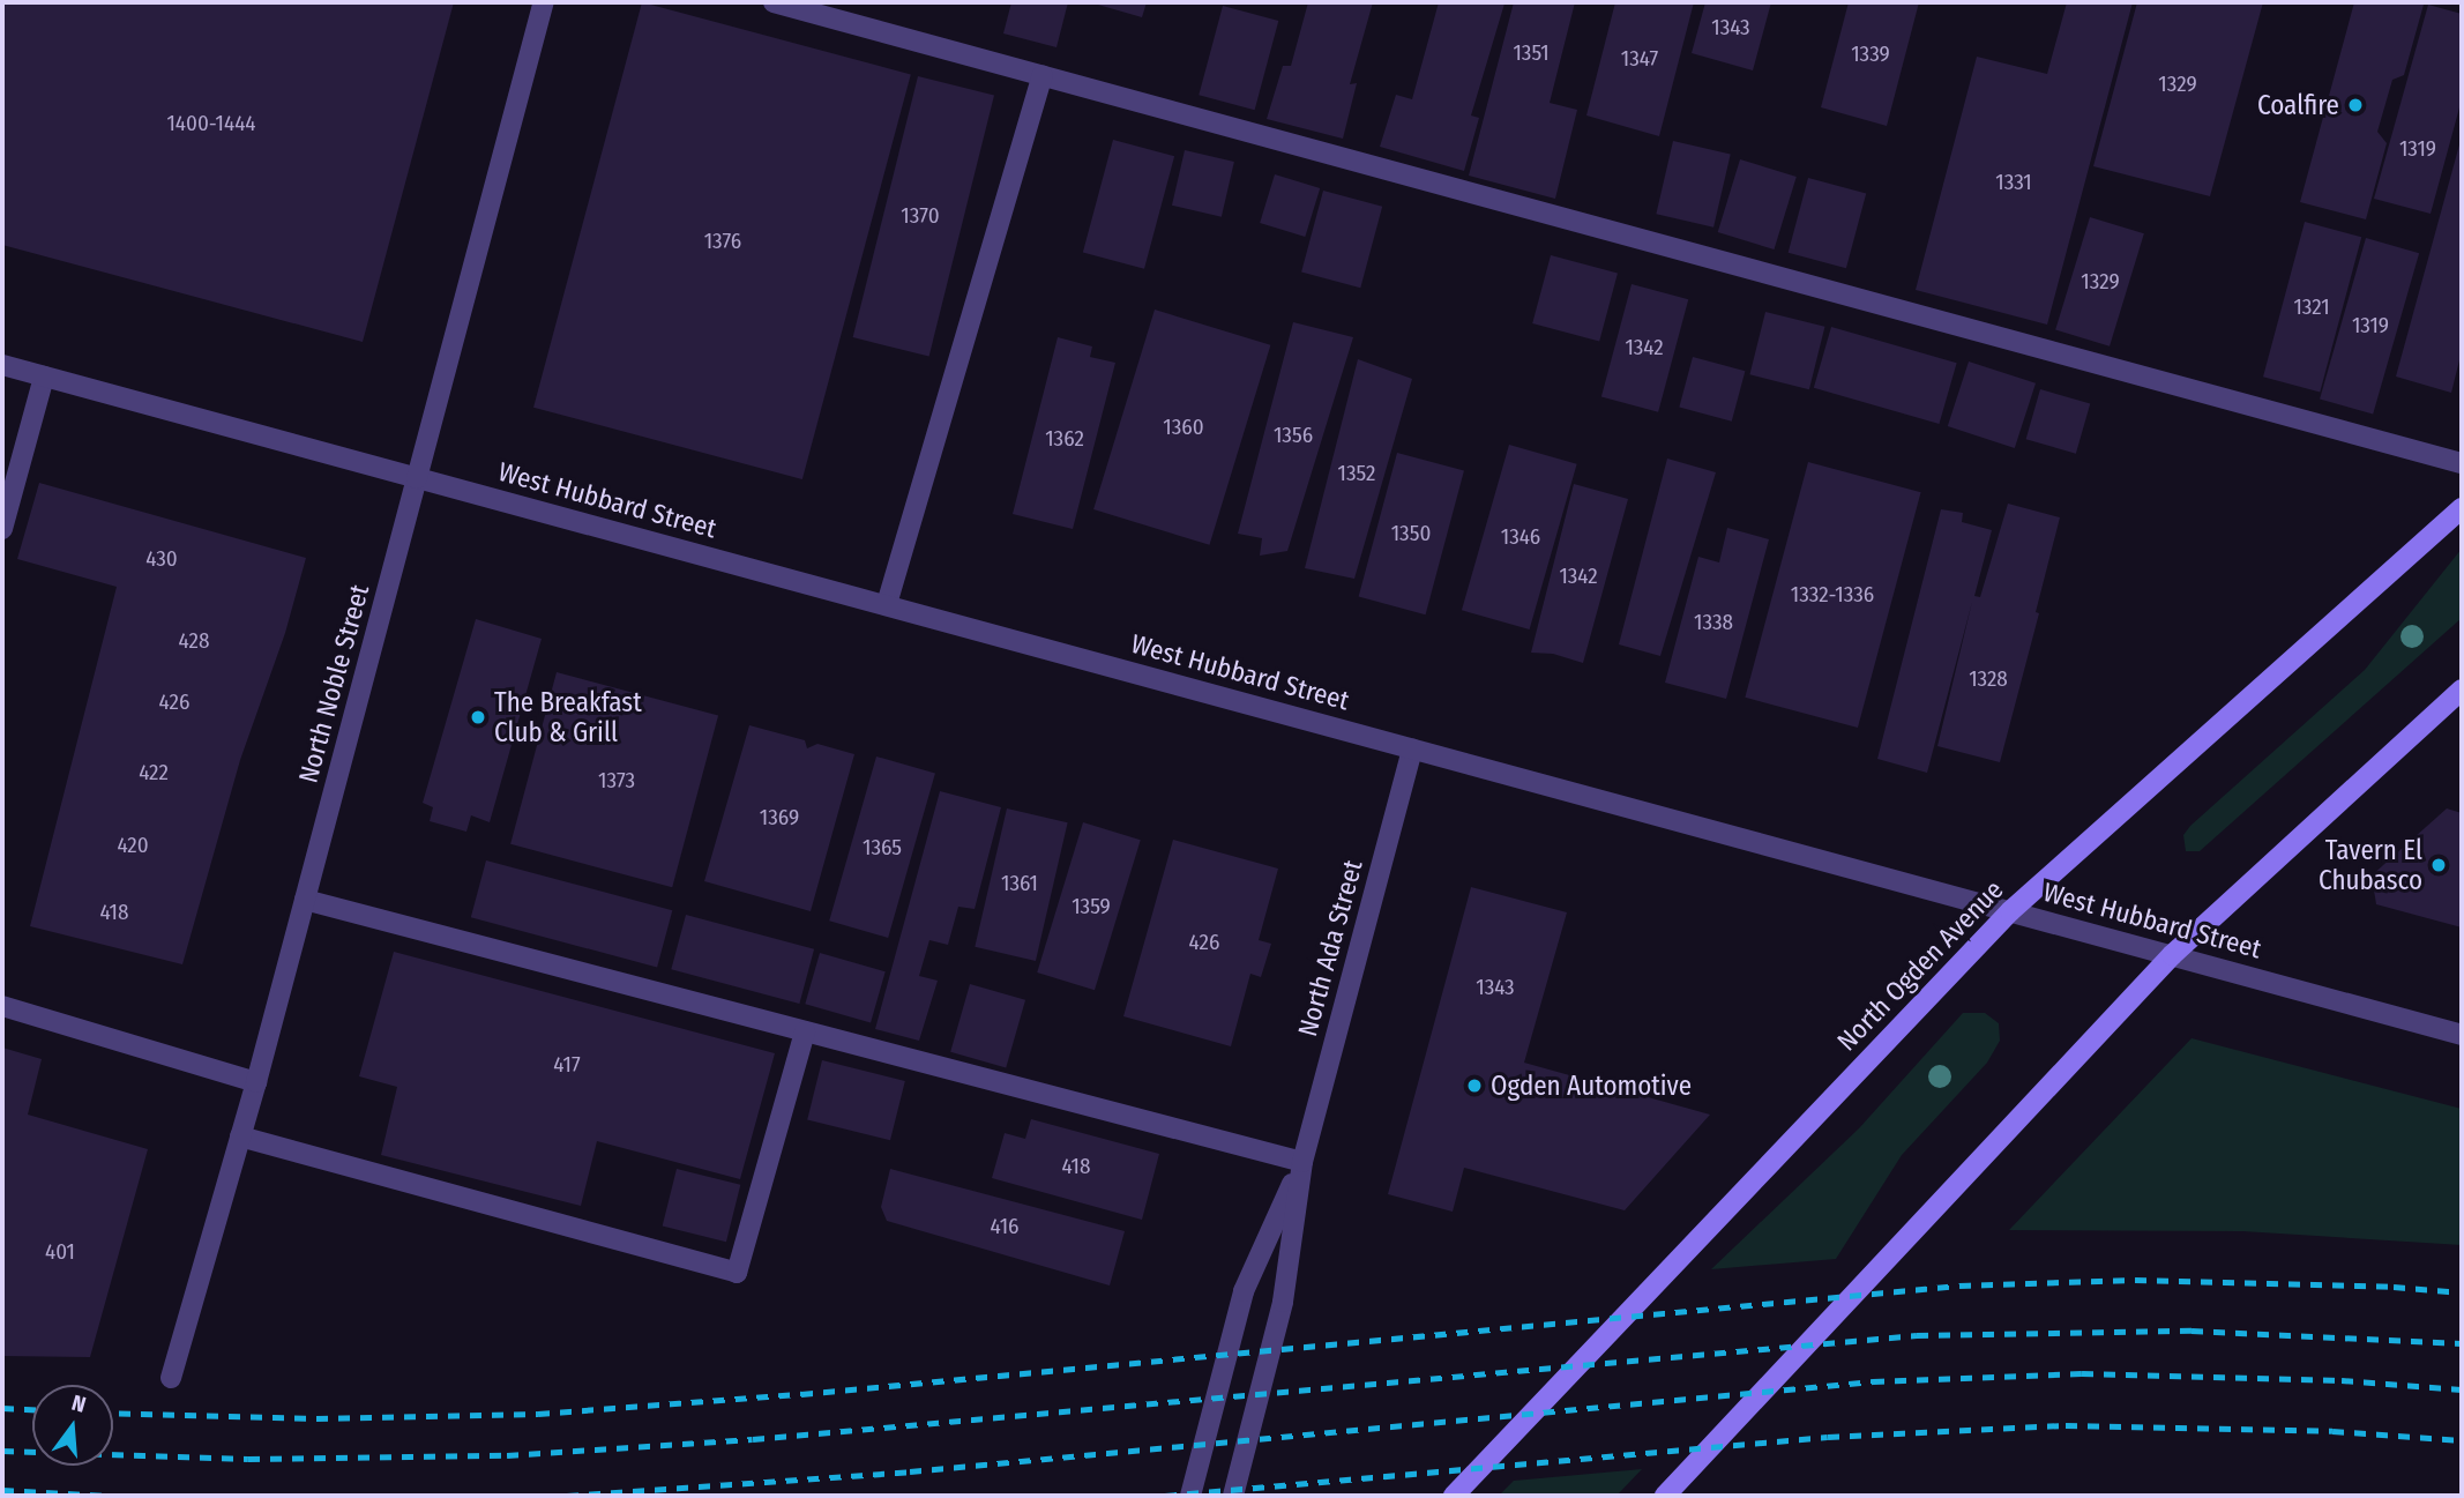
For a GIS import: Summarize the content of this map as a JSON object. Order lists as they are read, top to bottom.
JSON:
{
  "streets": {
    "main road": ["North Ogden Avenue"],
    "street": ["West Hubbard Street", "North Noble Street", "North Ada Street"]
  },
  "crossings": [
    ["West Hubbard Street", "North Noble Street"],
    ["West Hubbard Street", "North Ada Street"],
    ["West Hubbard Street", "North Ogden Avenue"]
  ],
  "places": [
    "Coalfire",
    "The Breakfast Club & Grill",
    "Tavern El Chubasco",
    "Ogden Automotive"
  ],
  "house_numbers": [
    "1343",
    "1351",
    "1339",
    "1347",
    "1329",
    "1400-1444",
    "1319",
    "1331",
    "1370",
    "1376",
    "1329",
    "1321",
    "1319",
    "1342",
    "1360",
    "1356",
    "1362",
    "1352",
    "1350",
    "1346",
    "430",
    "1342",
    "1332-1336",
    "1338",
    "428",
    "1328",
    "426",
    "422",
    "1373",
    "1369",
    "420",
    "1365",
    "1361",
    "1359",
    "418",
    "426",
    "1343",
    "417",
    "418",
    "416",
    "401"
  ],
  "north": "top"
}
